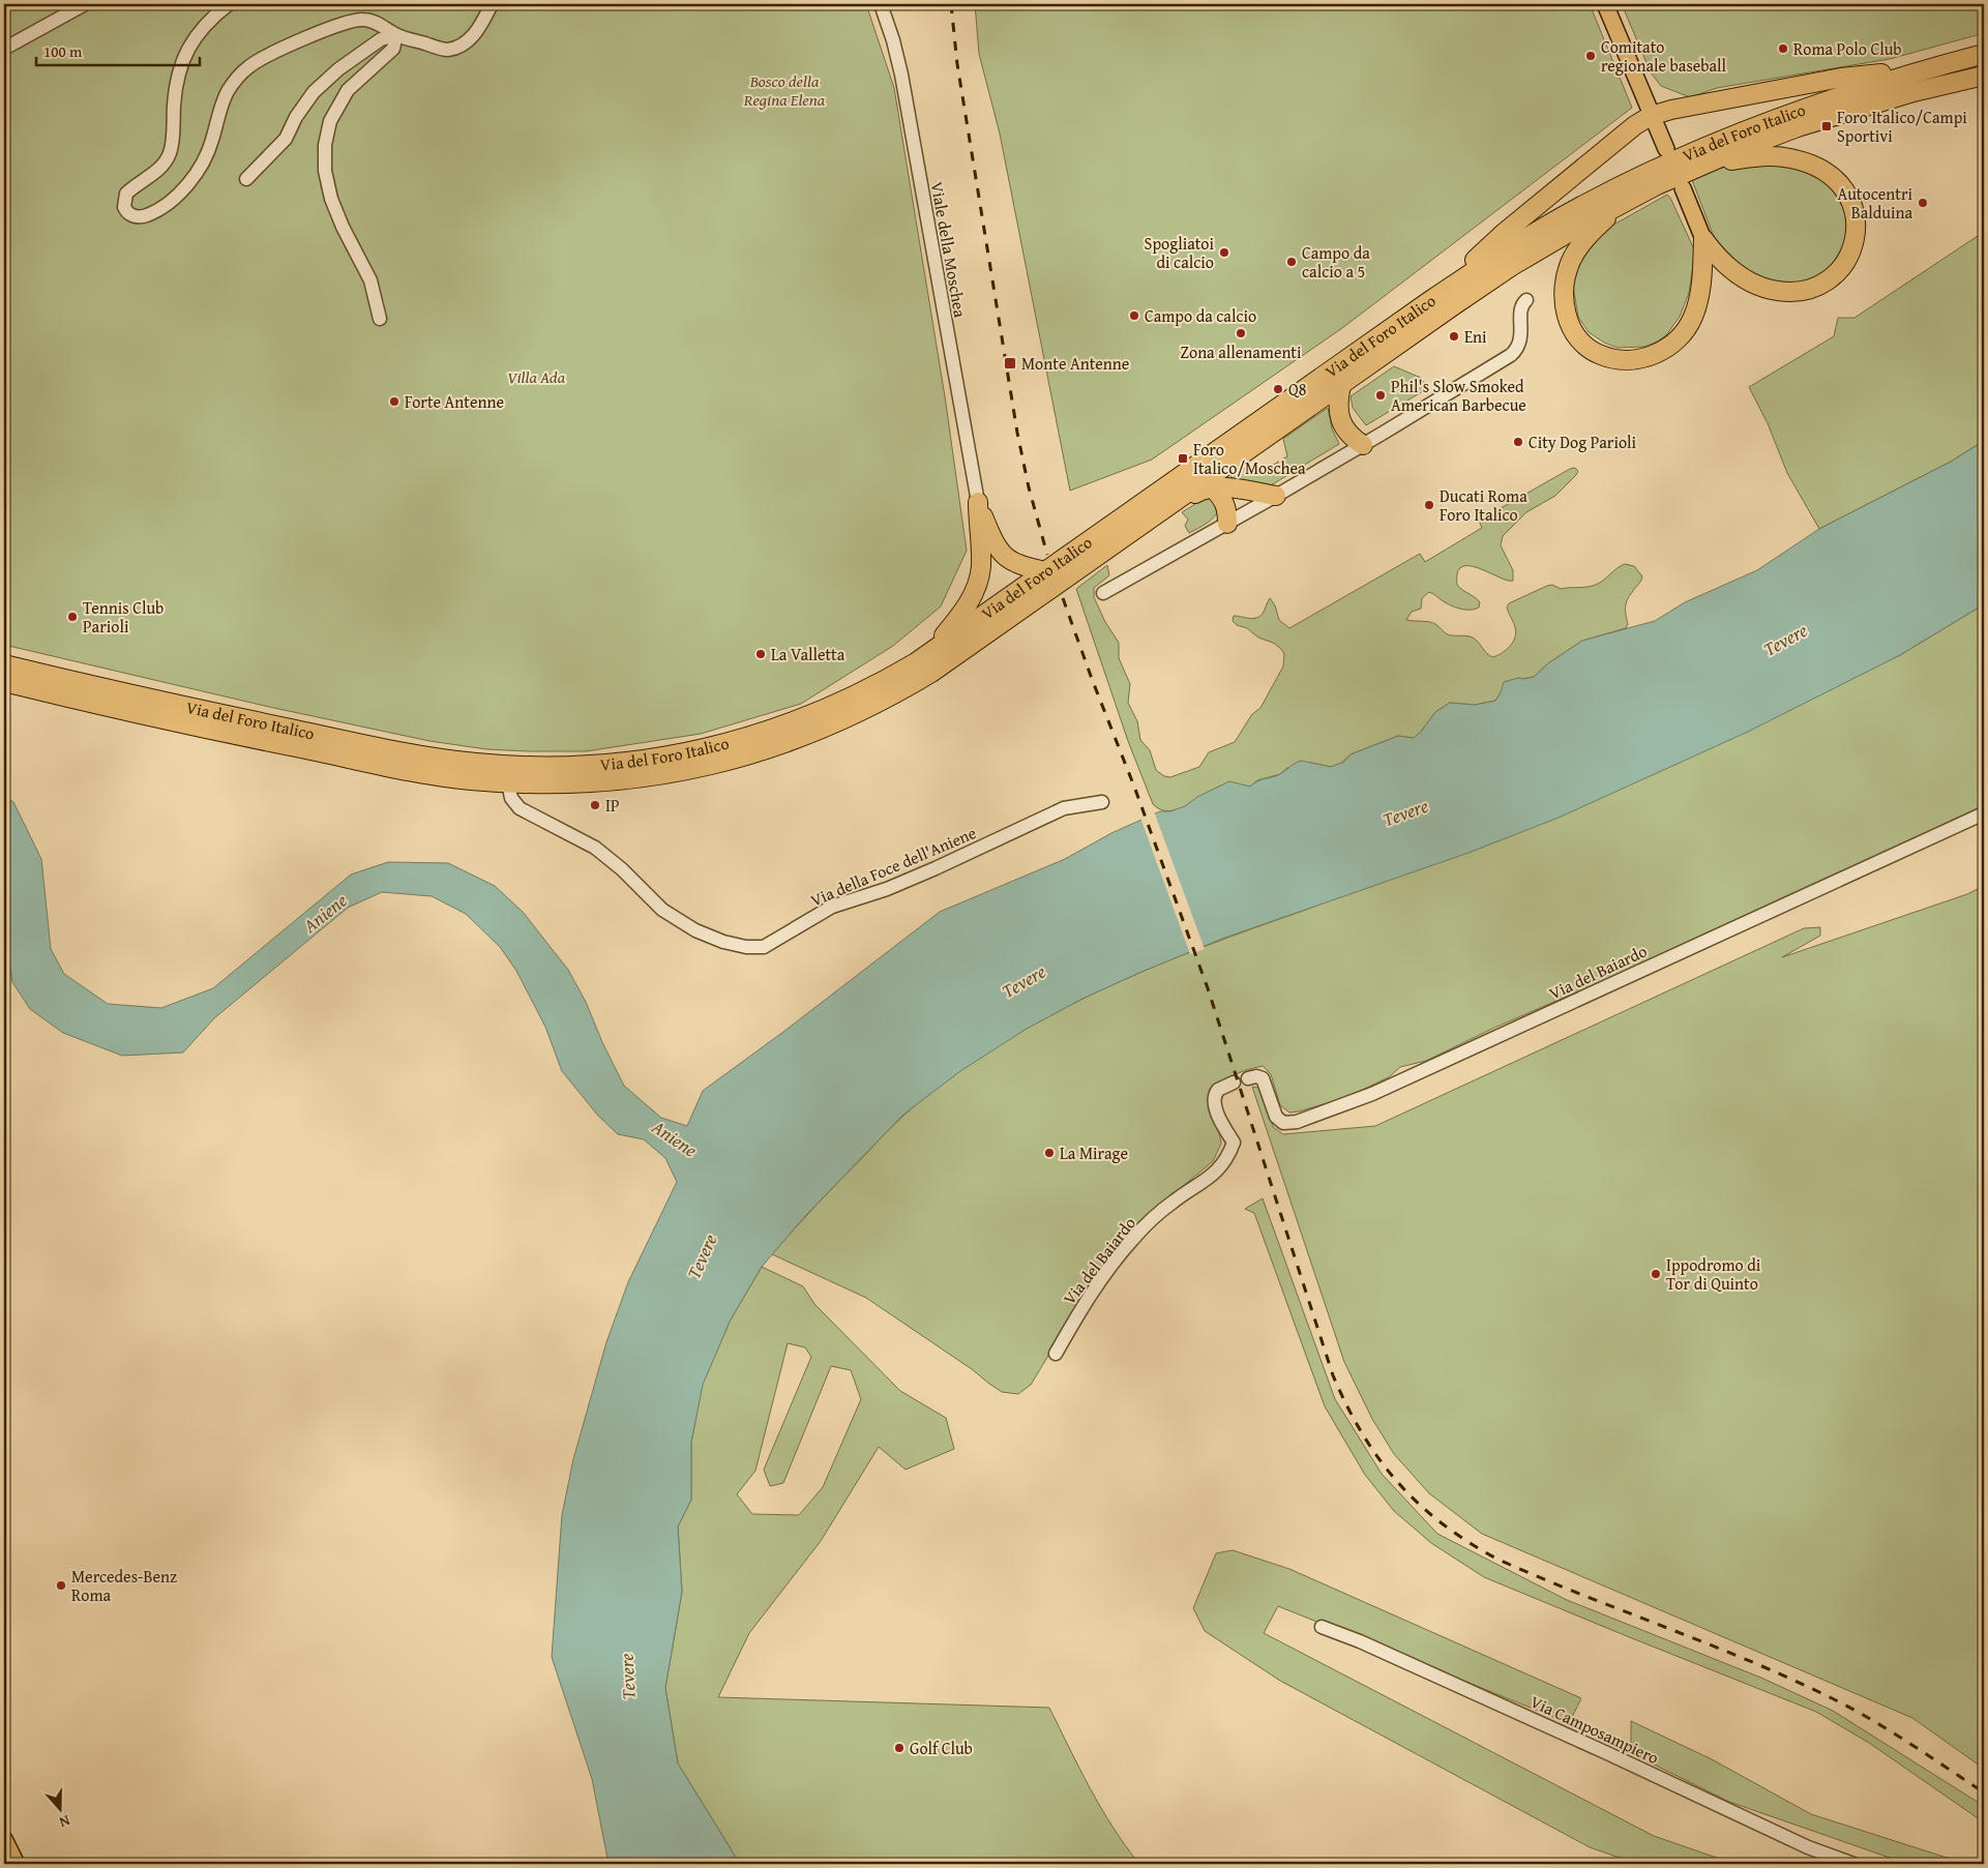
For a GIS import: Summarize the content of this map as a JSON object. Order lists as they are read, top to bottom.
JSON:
{
  "streets": {
    "highway": ["Via del Foro Italico"],
    "street": [
      "Viale della Moschea",
      "Via della Foce dell'Aniene",
      "Via del Baiardo",
      "Via Camposampiero"
    ]
  },
  "crossings": [
    ["Via del Foro Italico", "Via della Foce dell'Aniene"]
  ],
  "water": ["Tevere", "Aniene"],
  "parks": ["Bosco della Regina Elena", "Villa Ada"],
  "places": {
    "other": [
      "Roma Polo Club",
      "Comitato regionale baseball",
      "Autocentri Balduina",
      "Spogliatoi di calcio",
      "Campo da calcio a 5",
      "Campo da calcio",
      "Zona allenamenti",
      "Eni",
      "Q8",
      "Phil's Slow Smoked American Barbecue",
      "Forte Antenne",
      "City Dog Parioli",
      "Ducati Roma Foro Italico",
      "Tennis Club Parioli",
      "La Valletta",
      "IP",
      "La Mirage",
      "Ippodromo di Tor di Quinto",
      "Mercedes-Benz Roma",
      "Golf Club"
    ],
    "transit": ["Foro Italico/Campi Sportivi", "Monte Antenne", "Foro Italico/Moschea"]
  },
  "scale_bar": "100 m",
  "north": "bottom"
}
